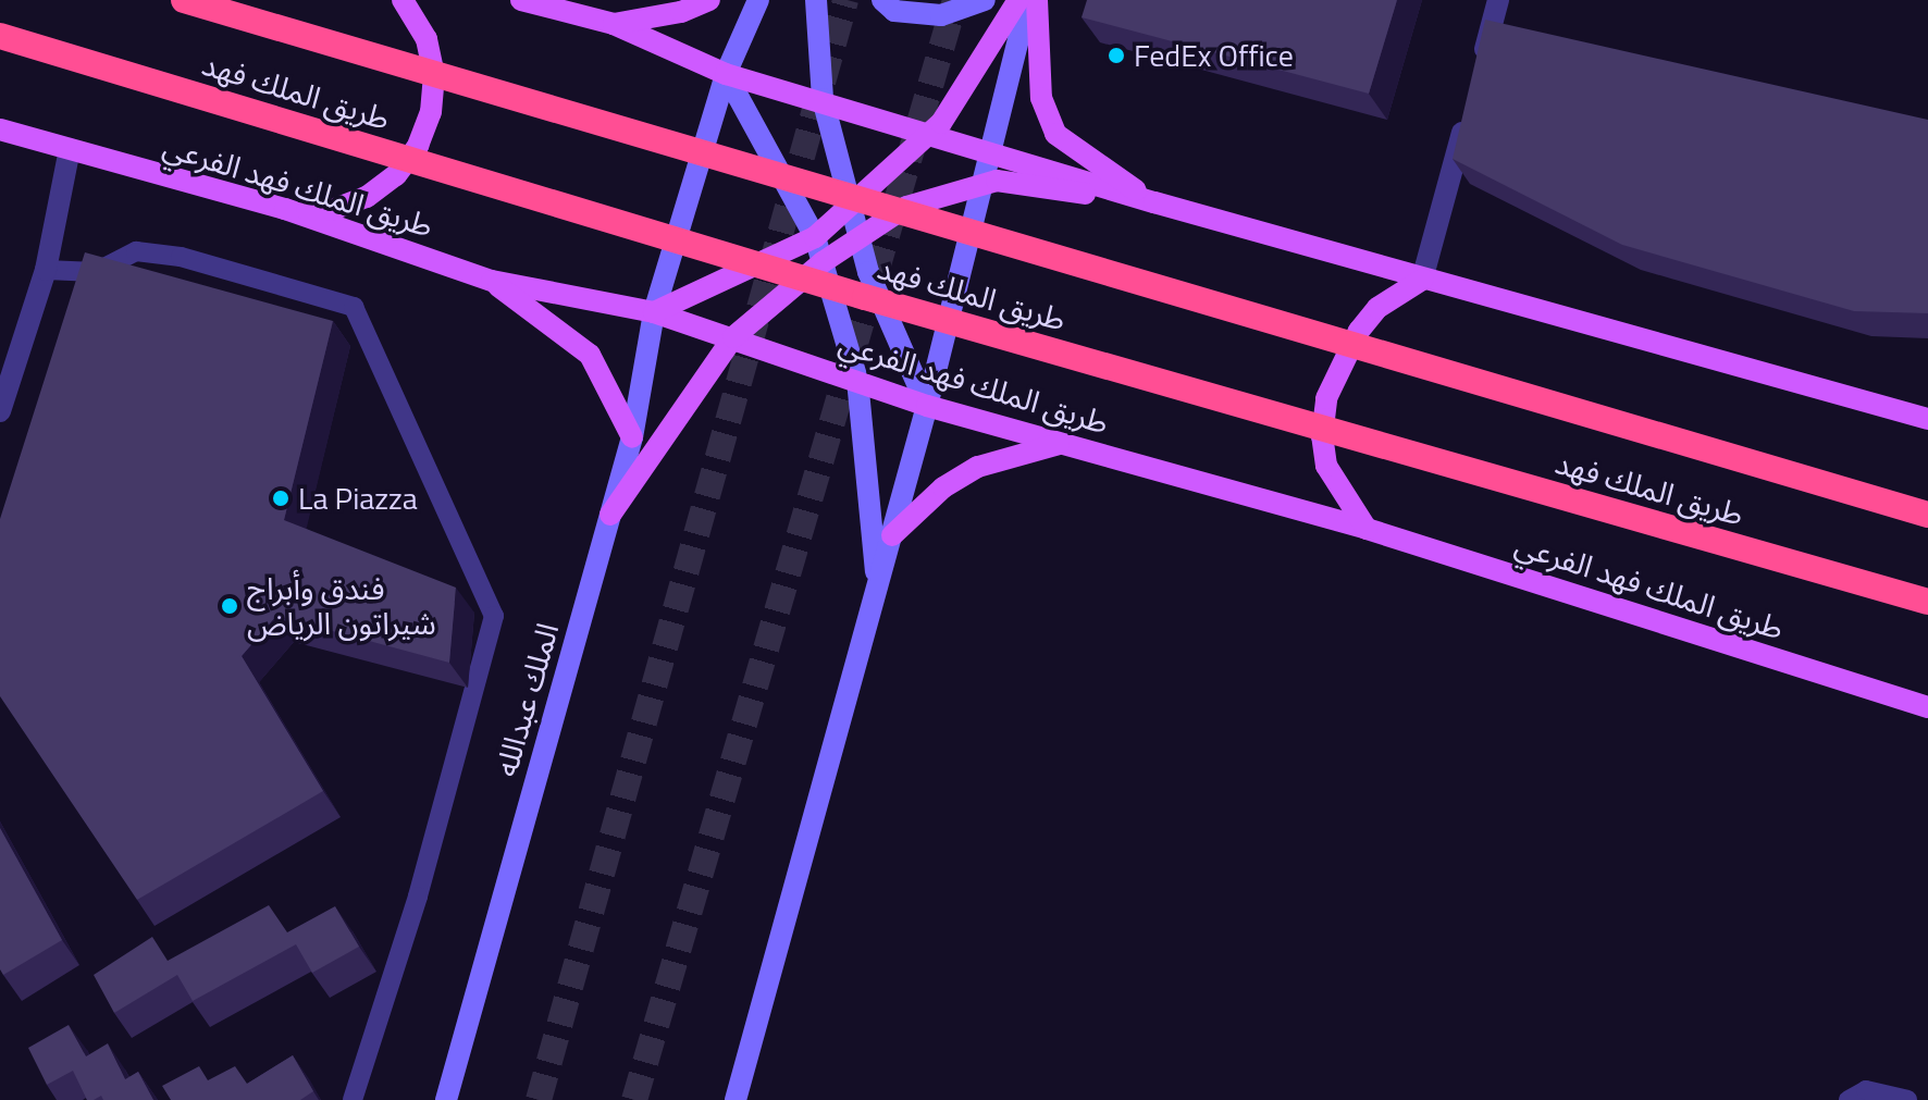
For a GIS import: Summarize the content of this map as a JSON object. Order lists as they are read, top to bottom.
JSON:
{
  "streets": {
    "highway": ["طريق الملك فهد"],
    "main road": ["طريق الملك فهد الفرعي", "الملك عبدالله"]
  },
  "crossings": [
    ["طريق الملك فهد الفرعي", "الملك عبدالله"]
  ],
  "places": ["FedEx Office", "La Piazza", "فندق وأبراج شيراتون الرياض"]
}
